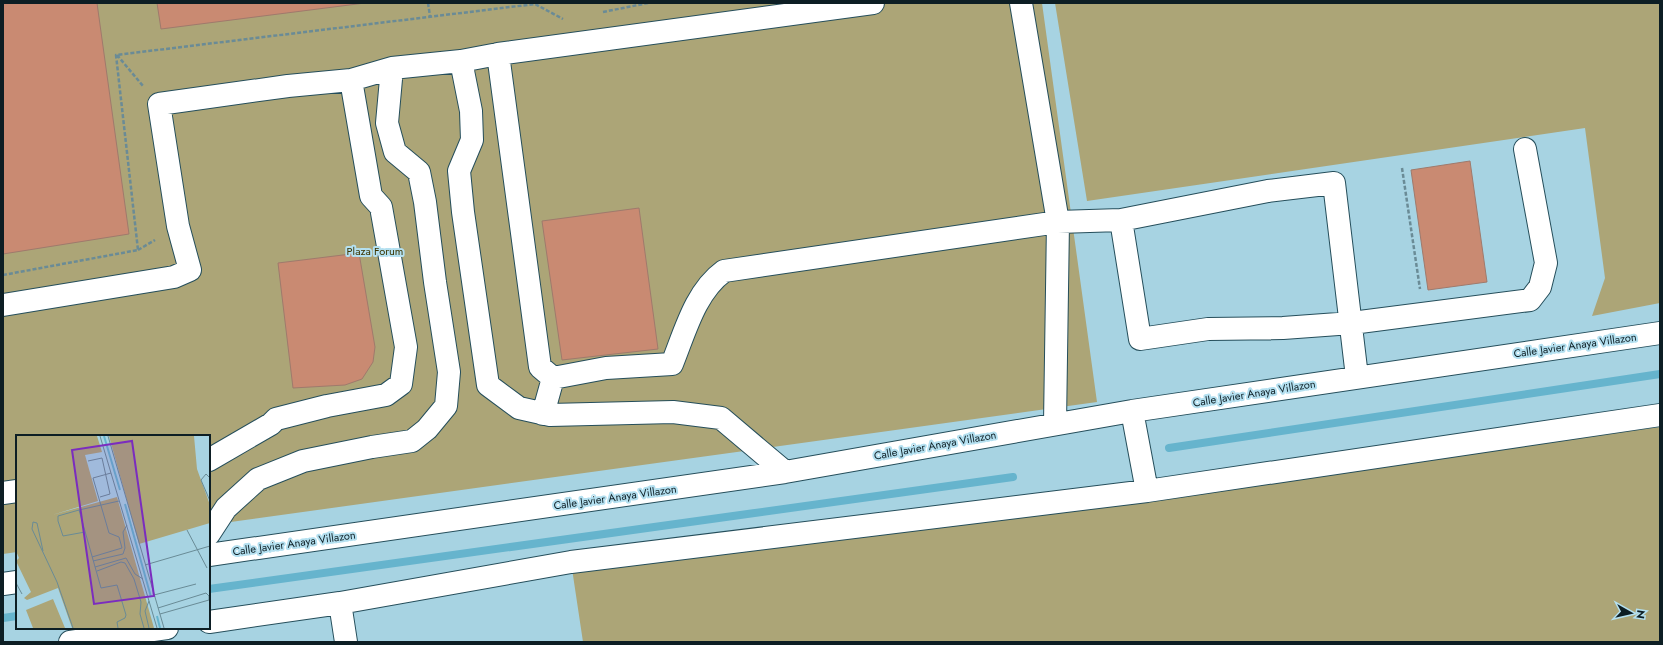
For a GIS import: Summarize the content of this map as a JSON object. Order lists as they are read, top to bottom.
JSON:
{
  "streets": {
    "street": ["Calle Javier Anaya Villazon"]
  },
  "parks": ["Plaza Forum"],
  "north": "right"
}
